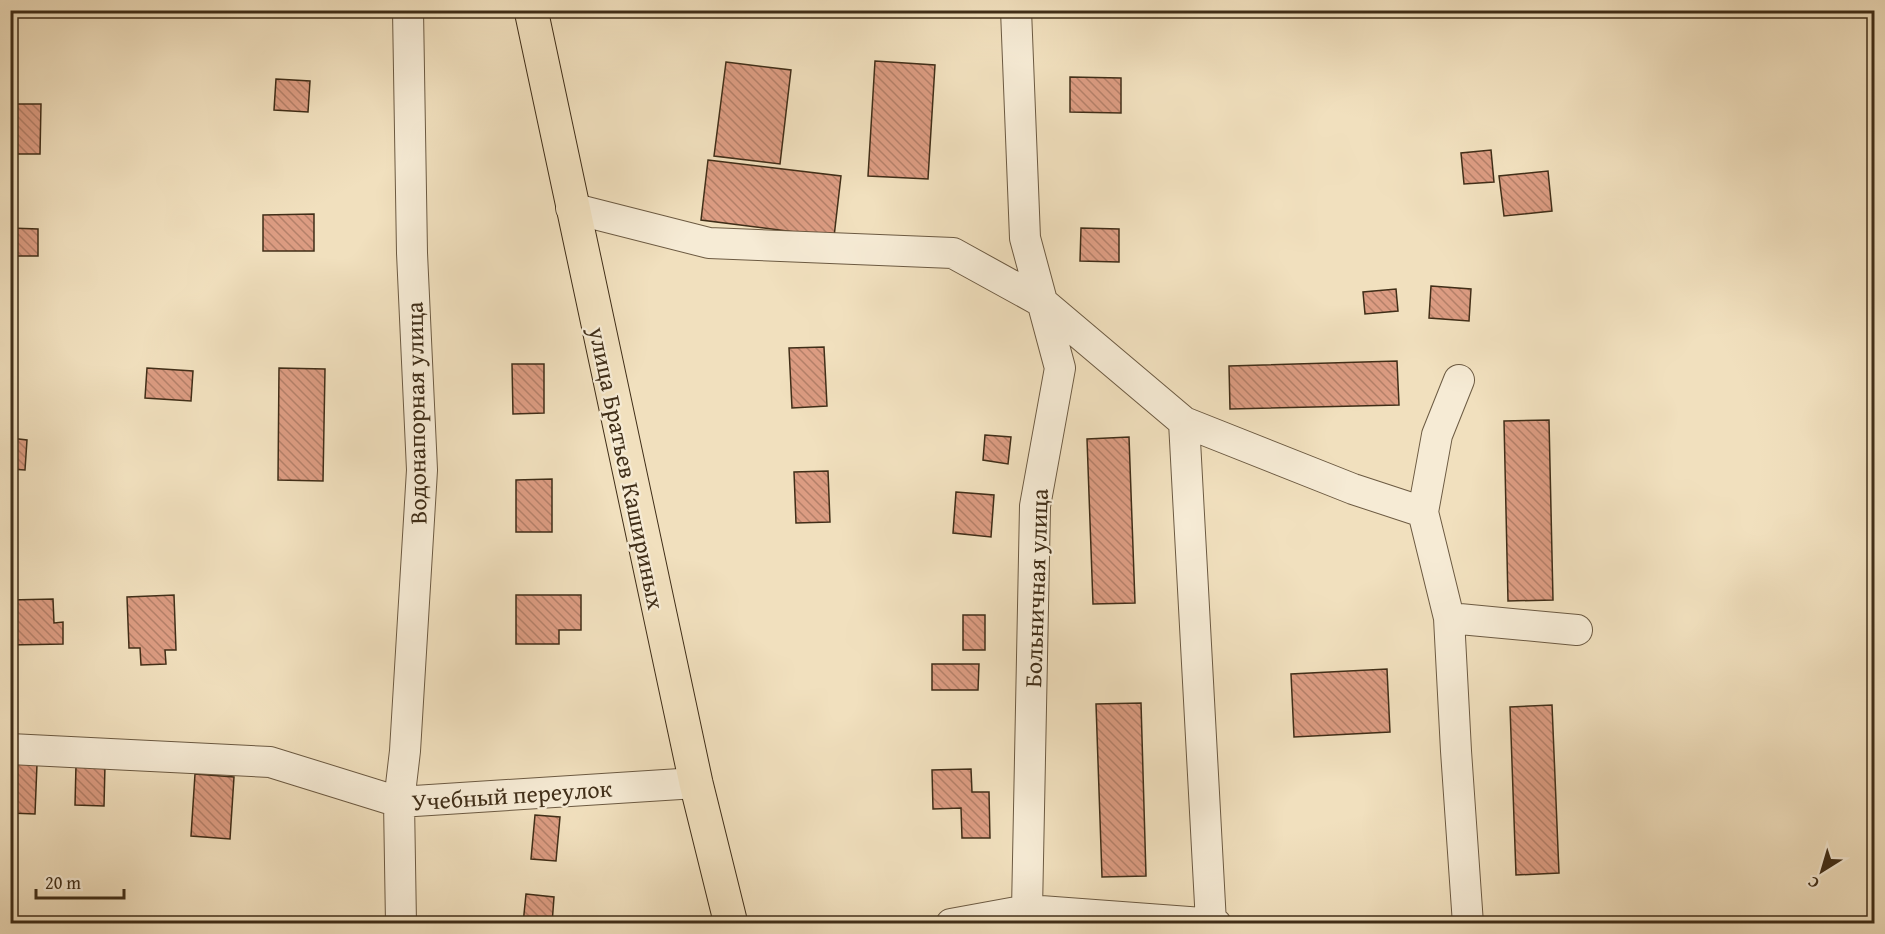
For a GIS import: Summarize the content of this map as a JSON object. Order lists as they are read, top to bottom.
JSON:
{
  "streets": {
    "main road": ["улица Братьев Кашириных"],
    "street": ["Водонапорная улица", "Больничная улица", "Учебный переулок"]
  },
  "crossings": [
    ["Водонапорная улица", "Учебный переулок"],
    ["улица Братьев Кашириных", "Учебный переулок"]
  ],
  "scale_bar": "20 m",
  "north": "bottom left"
}
